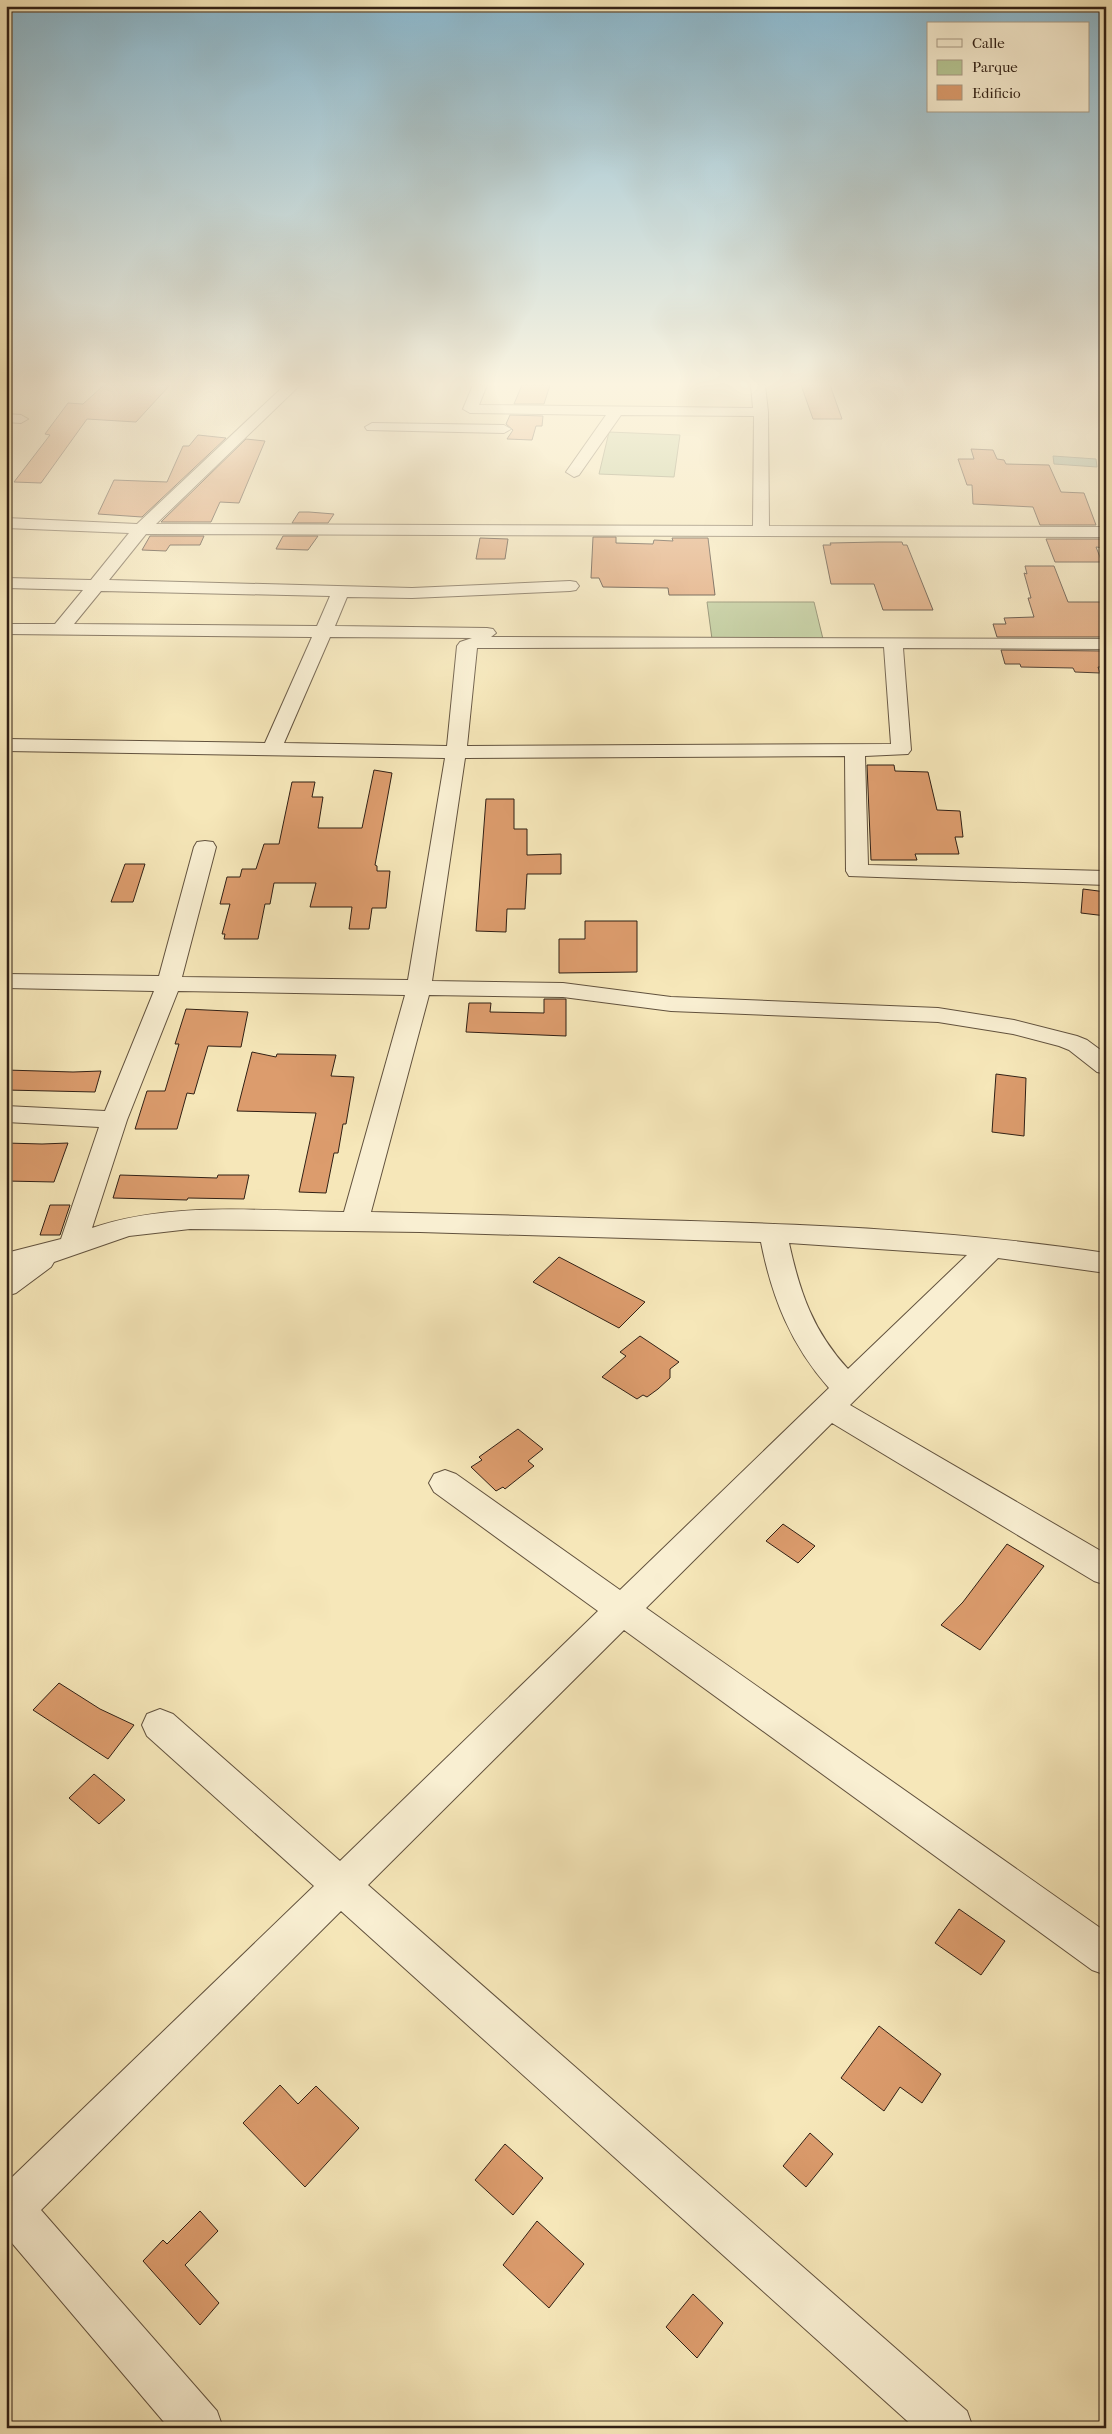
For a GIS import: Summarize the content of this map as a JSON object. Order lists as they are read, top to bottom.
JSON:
{
  "legend": ["Calle", "Parque", "Edificio"]
}
